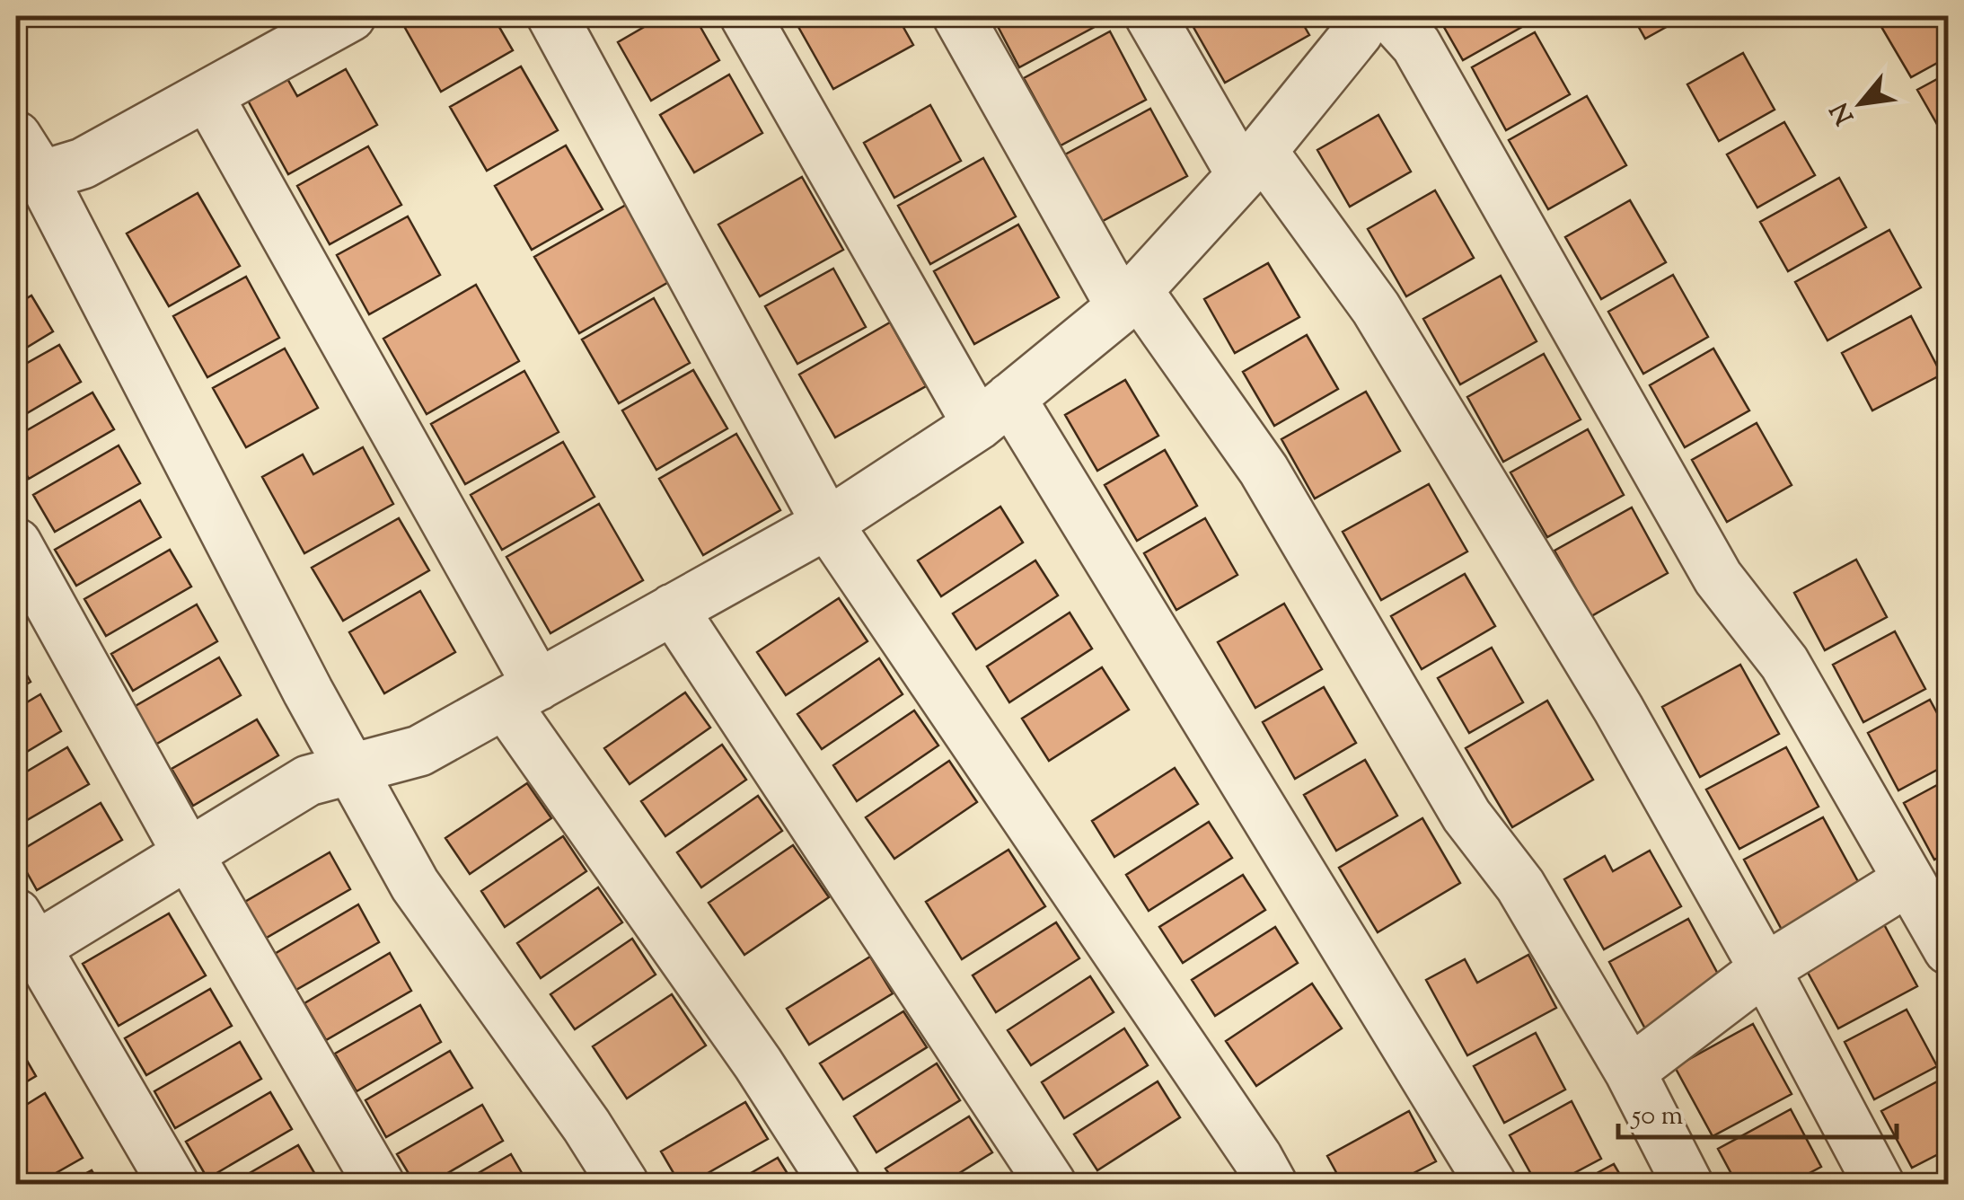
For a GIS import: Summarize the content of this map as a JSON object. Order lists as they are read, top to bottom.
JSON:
{
  "scale_bar": "50 m",
  "north": "bottom left"
}
